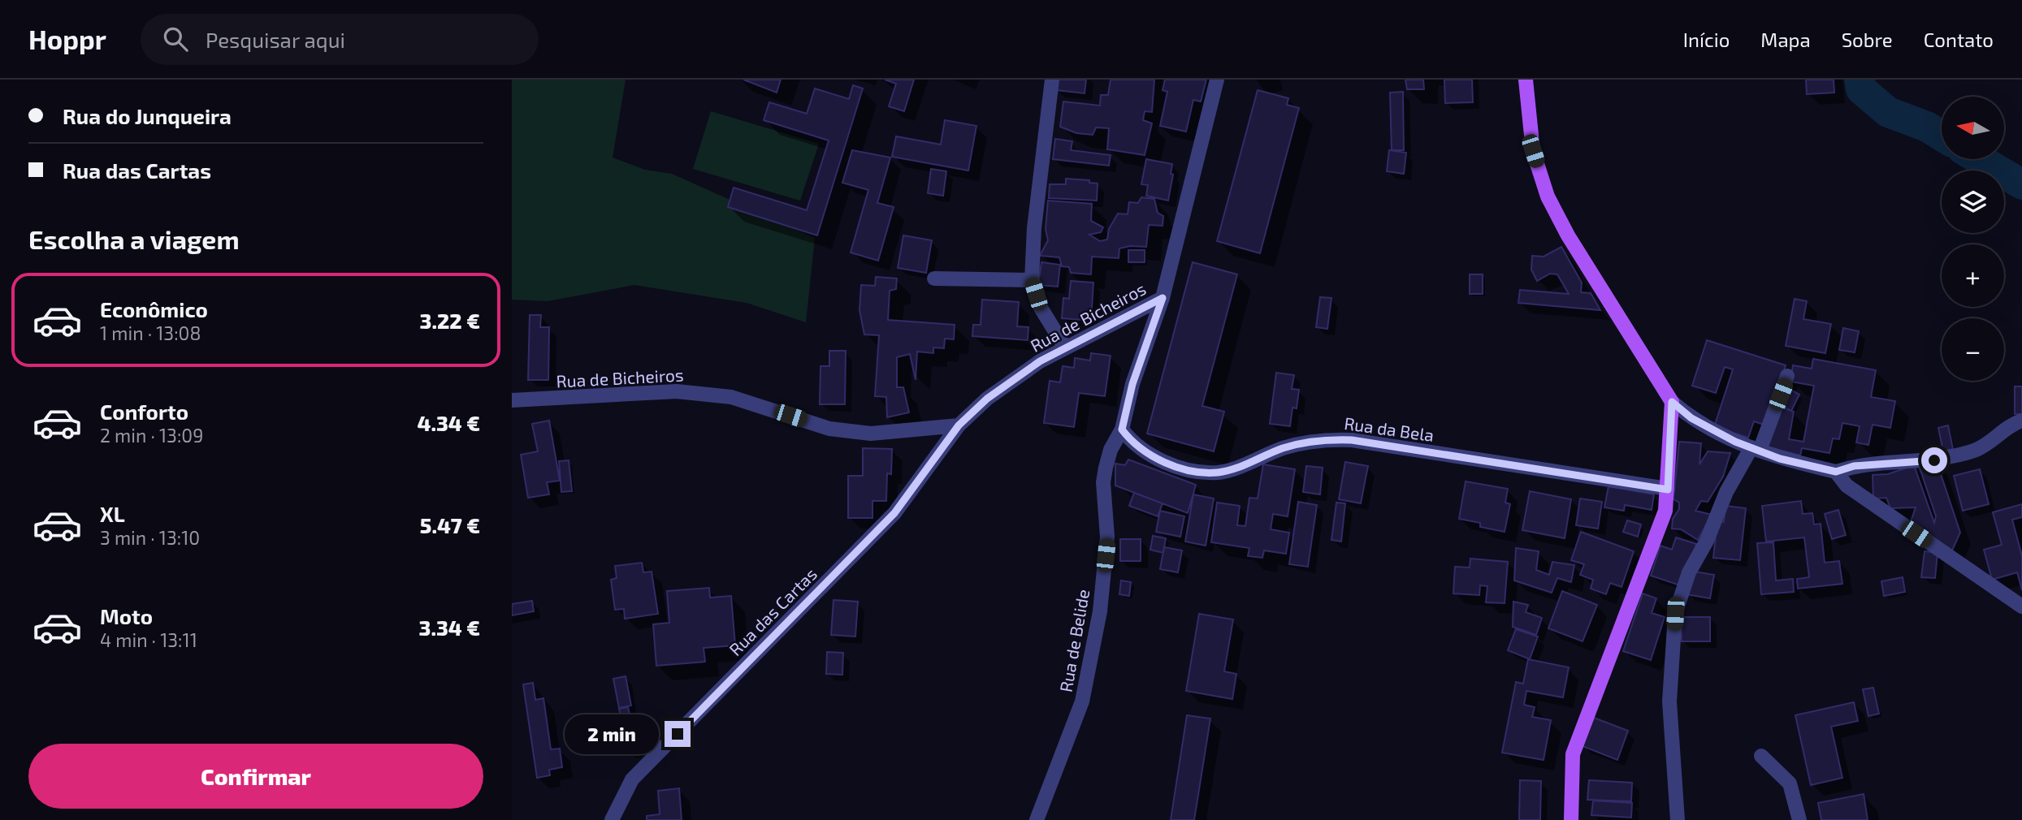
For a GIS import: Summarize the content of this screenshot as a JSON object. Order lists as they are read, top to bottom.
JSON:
{
  "streets": {
    "street": [
      "Rua de Bicheiros",
      "Rua da Bela",
      "Rua das Cartas",
      "Rua de Belide"
    ]
  },
  "crossings": [
    ["Rua de Bicheiros", "Rua das Cartas"],
    ["Rua de Bicheiros", "Rua de Belide"],
    ["Rua da Bela", "Rua de Belide"]
  ],
  "north": "left",
  "page": {
    "header": "Hoppr",
    "search": "Pesquisar aqui",
    "nav": [
      "Início",
      "Mapa",
      "Sobre",
      "Contato"
    ],
    "banner": ["Rua do Junqueira", "Rua das Cartas"],
    "map_buttons": ["+", "−"],
    "heading": "Escolha a viagem",
    "list": [
      {
        "name": "Econômico",
        "note": "1 min · 13:08",
        "value": "3.22 €"
      },
      {
        "name": "Conforto",
        "note": "2 min · 13:09",
        "value": "4.34 €"
      },
      {
        "name": "XL",
        "note": "3 min · 13:10",
        "value": "5.47 €"
      },
      {
        "name": "Moto",
        "note": "4 min · 13:11",
        "value": "3.34 €"
      }
    ],
    "bubble": "2 min",
    "buttons": "Confirmar"
  }
}
